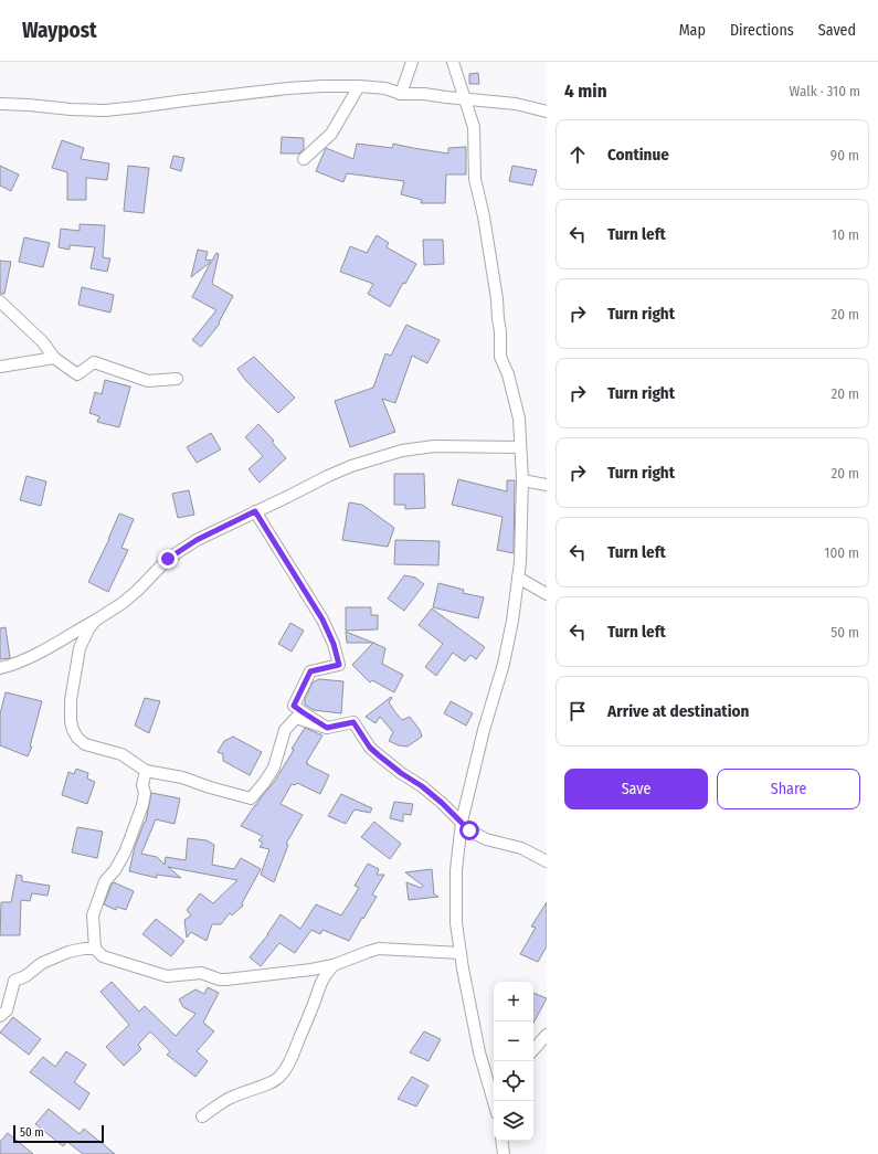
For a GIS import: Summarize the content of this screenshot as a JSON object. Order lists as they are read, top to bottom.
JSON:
{
  "scale_bar": "50 m",
  "page": {
    "header": "Waypost",
    "nav": ["Map", "Directions", "Saved"],
    "heading": ["4 min", "Walk · 310 m"],
    "list": [
      ["Continue", "90 m"],
      ["Turn left", "10 m"],
      ["Turn right", "20 m"],
      ["Turn right", "20 m"],
      ["Turn right", "20 m"],
      ["Turn left", "100 m"],
      ["Turn left", "50 m"],
      "Arrive at destination"
    ],
    "buttons": ["Save", "Share"],
    "map_buttons": ["+", "−"],
    "scale": "50 m"
  }
}
